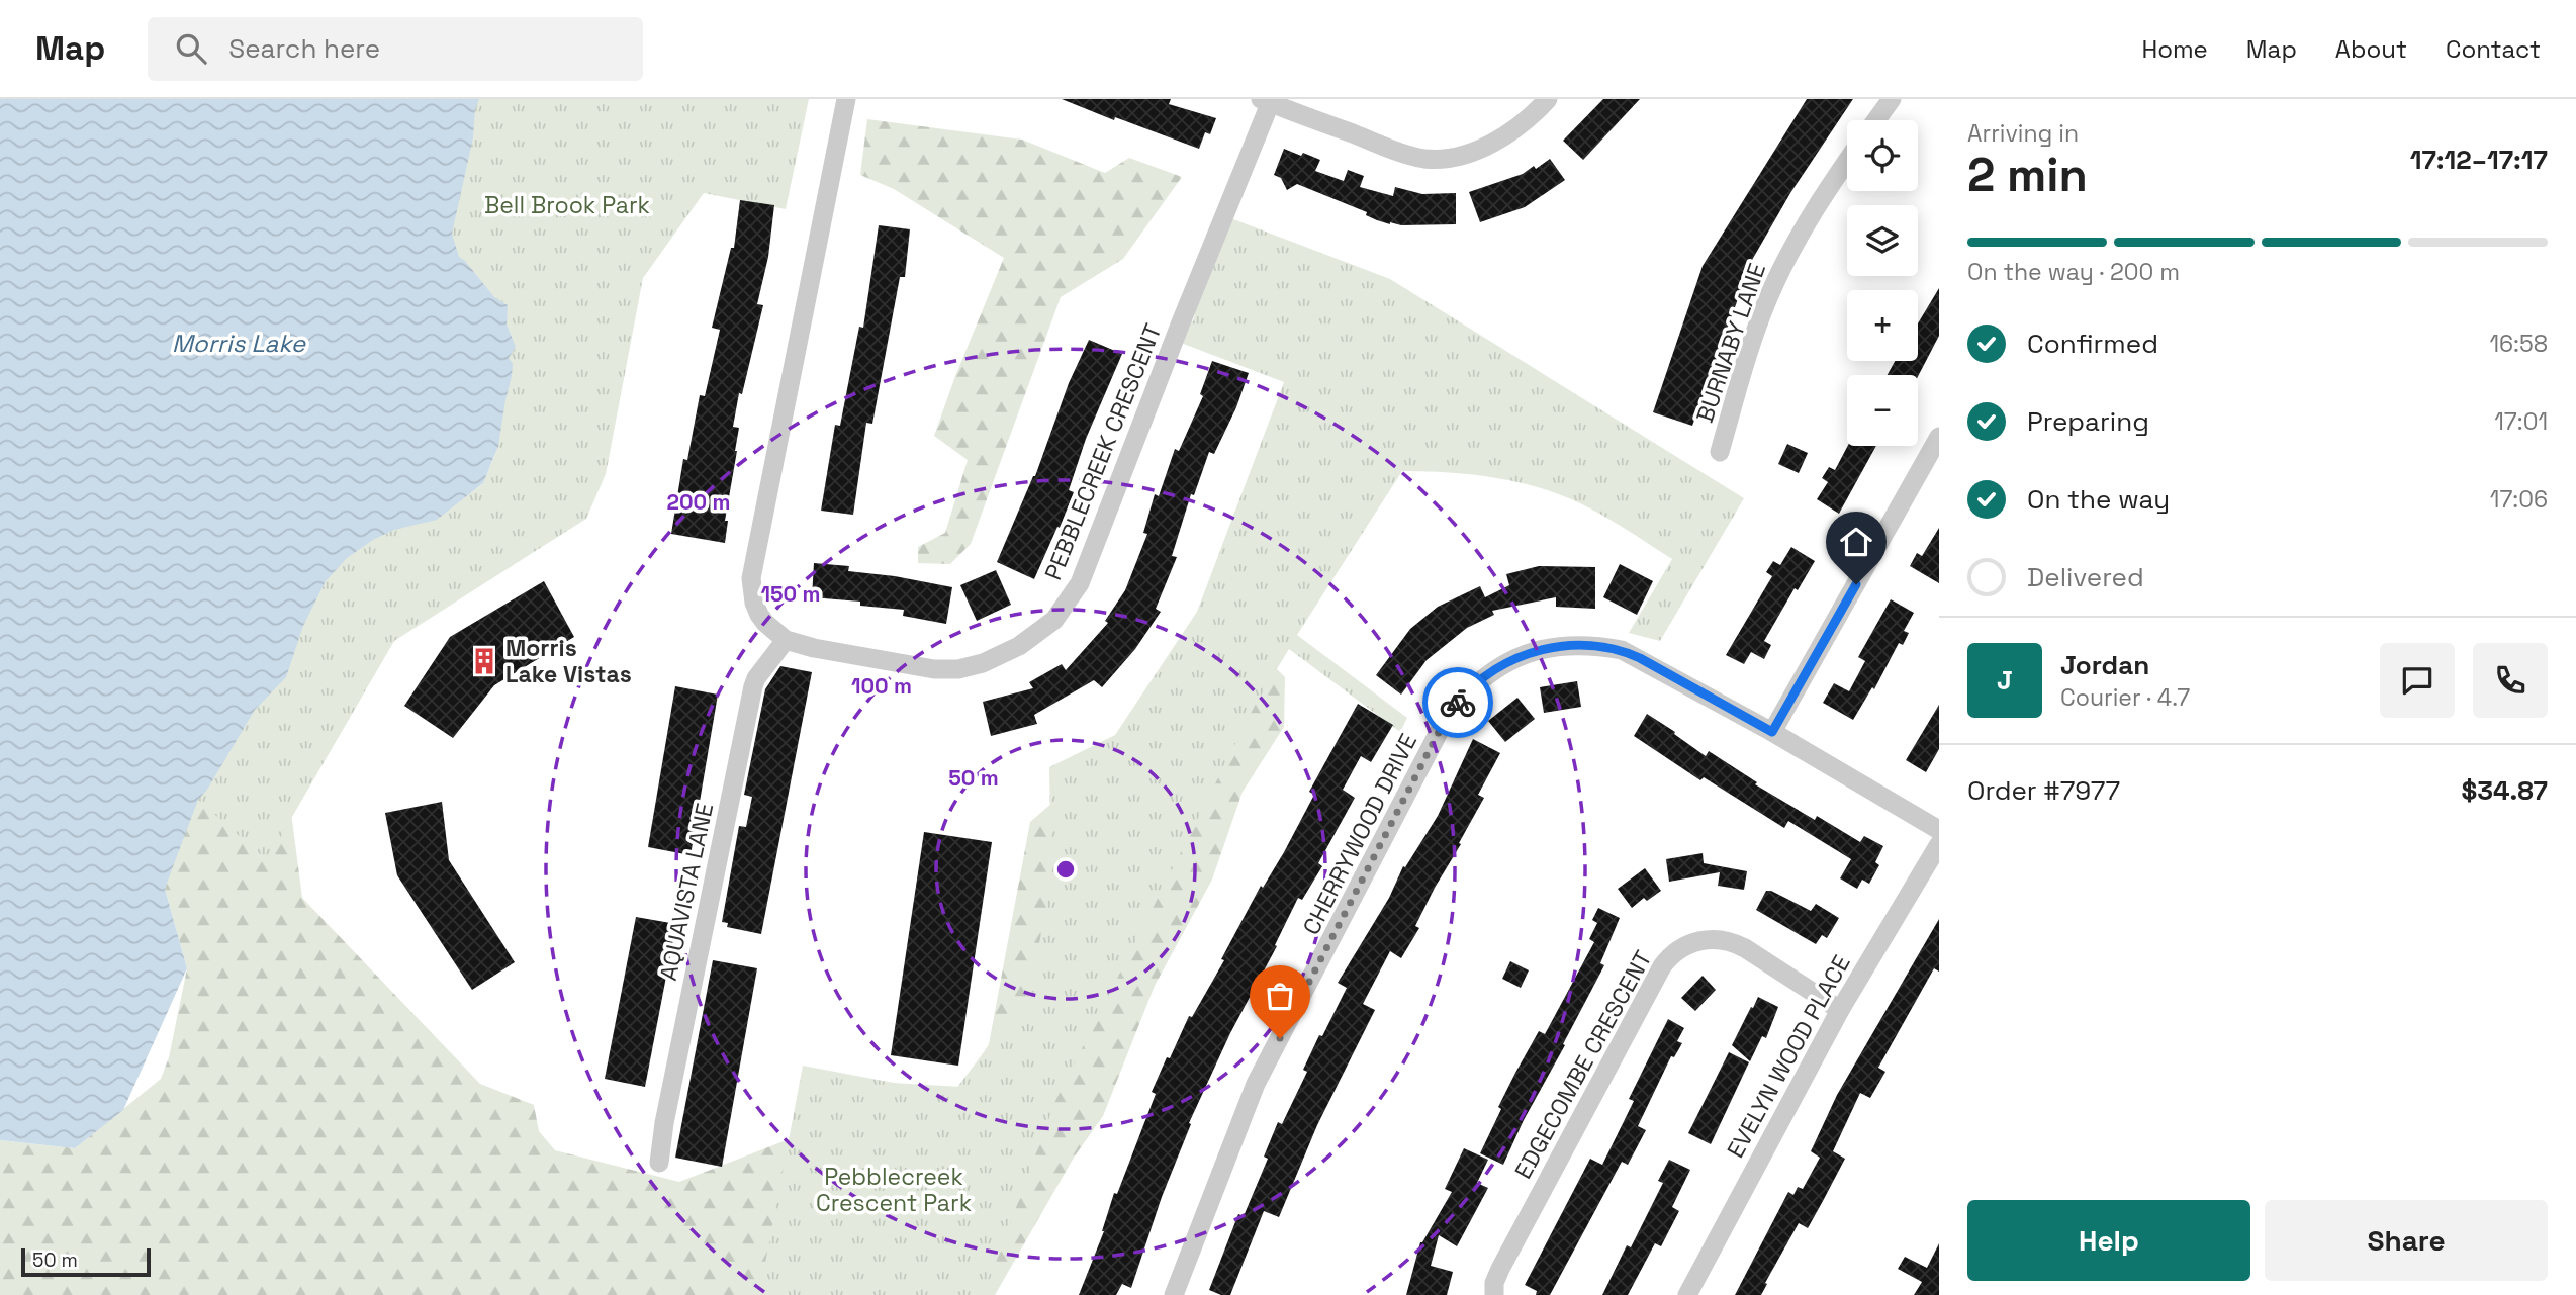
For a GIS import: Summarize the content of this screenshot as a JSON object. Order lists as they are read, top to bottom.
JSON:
{
  "streets": {
    "street": [
      "BURNABY LANE",
      "PEBBLECREEK CRESCENT",
      "CHERRYWOOD DRIVE",
      "AQUAVISTA LANE",
      "EVELYN WOOD PLACE",
      "EDGECOMBE CRESCENT"
    ]
  },
  "crossings": [
    ["PEBBLECREEK CRESCENT", "AQUAVISTA LANE"],
    ["EVELYN WOOD PLACE", "EDGECOMBE CRESCENT"]
  ],
  "water": ["Morris Lake"],
  "parks": ["Bell Brook Park", "Pebblecreek Crescent Park"],
  "places": {
    "building": ["Morris Lake Vistas"]
  },
  "scale_bar": "50 m",
  "page": {
    "header": "Map",
    "search": "Search here",
    "nav": [
      "Home",
      "Map",
      "About",
      "Contact"
    ],
    "heading": ["2 min", "Arriving in", "17:12–17:17"],
    "panel": [
      "Jordan",
      "Courier · 4.7",
      "Order #7977",
      "$34.87"
    ],
    "map_buttons": ["+", "−"],
    "bar": "On the way · 200 m",
    "list": [
      ["Confirmed", "16:58"],
      ["Preparing", "17:01"],
      ["On the way", "17:06"],
      "Delivered"
    ],
    "round": "J",
    "buttons": ["Help", "Share"],
    "scale": "50 m"
  },
  "rings": [
    "200 m",
    "150 m",
    "100 m",
    "50 m"
  ]
}
